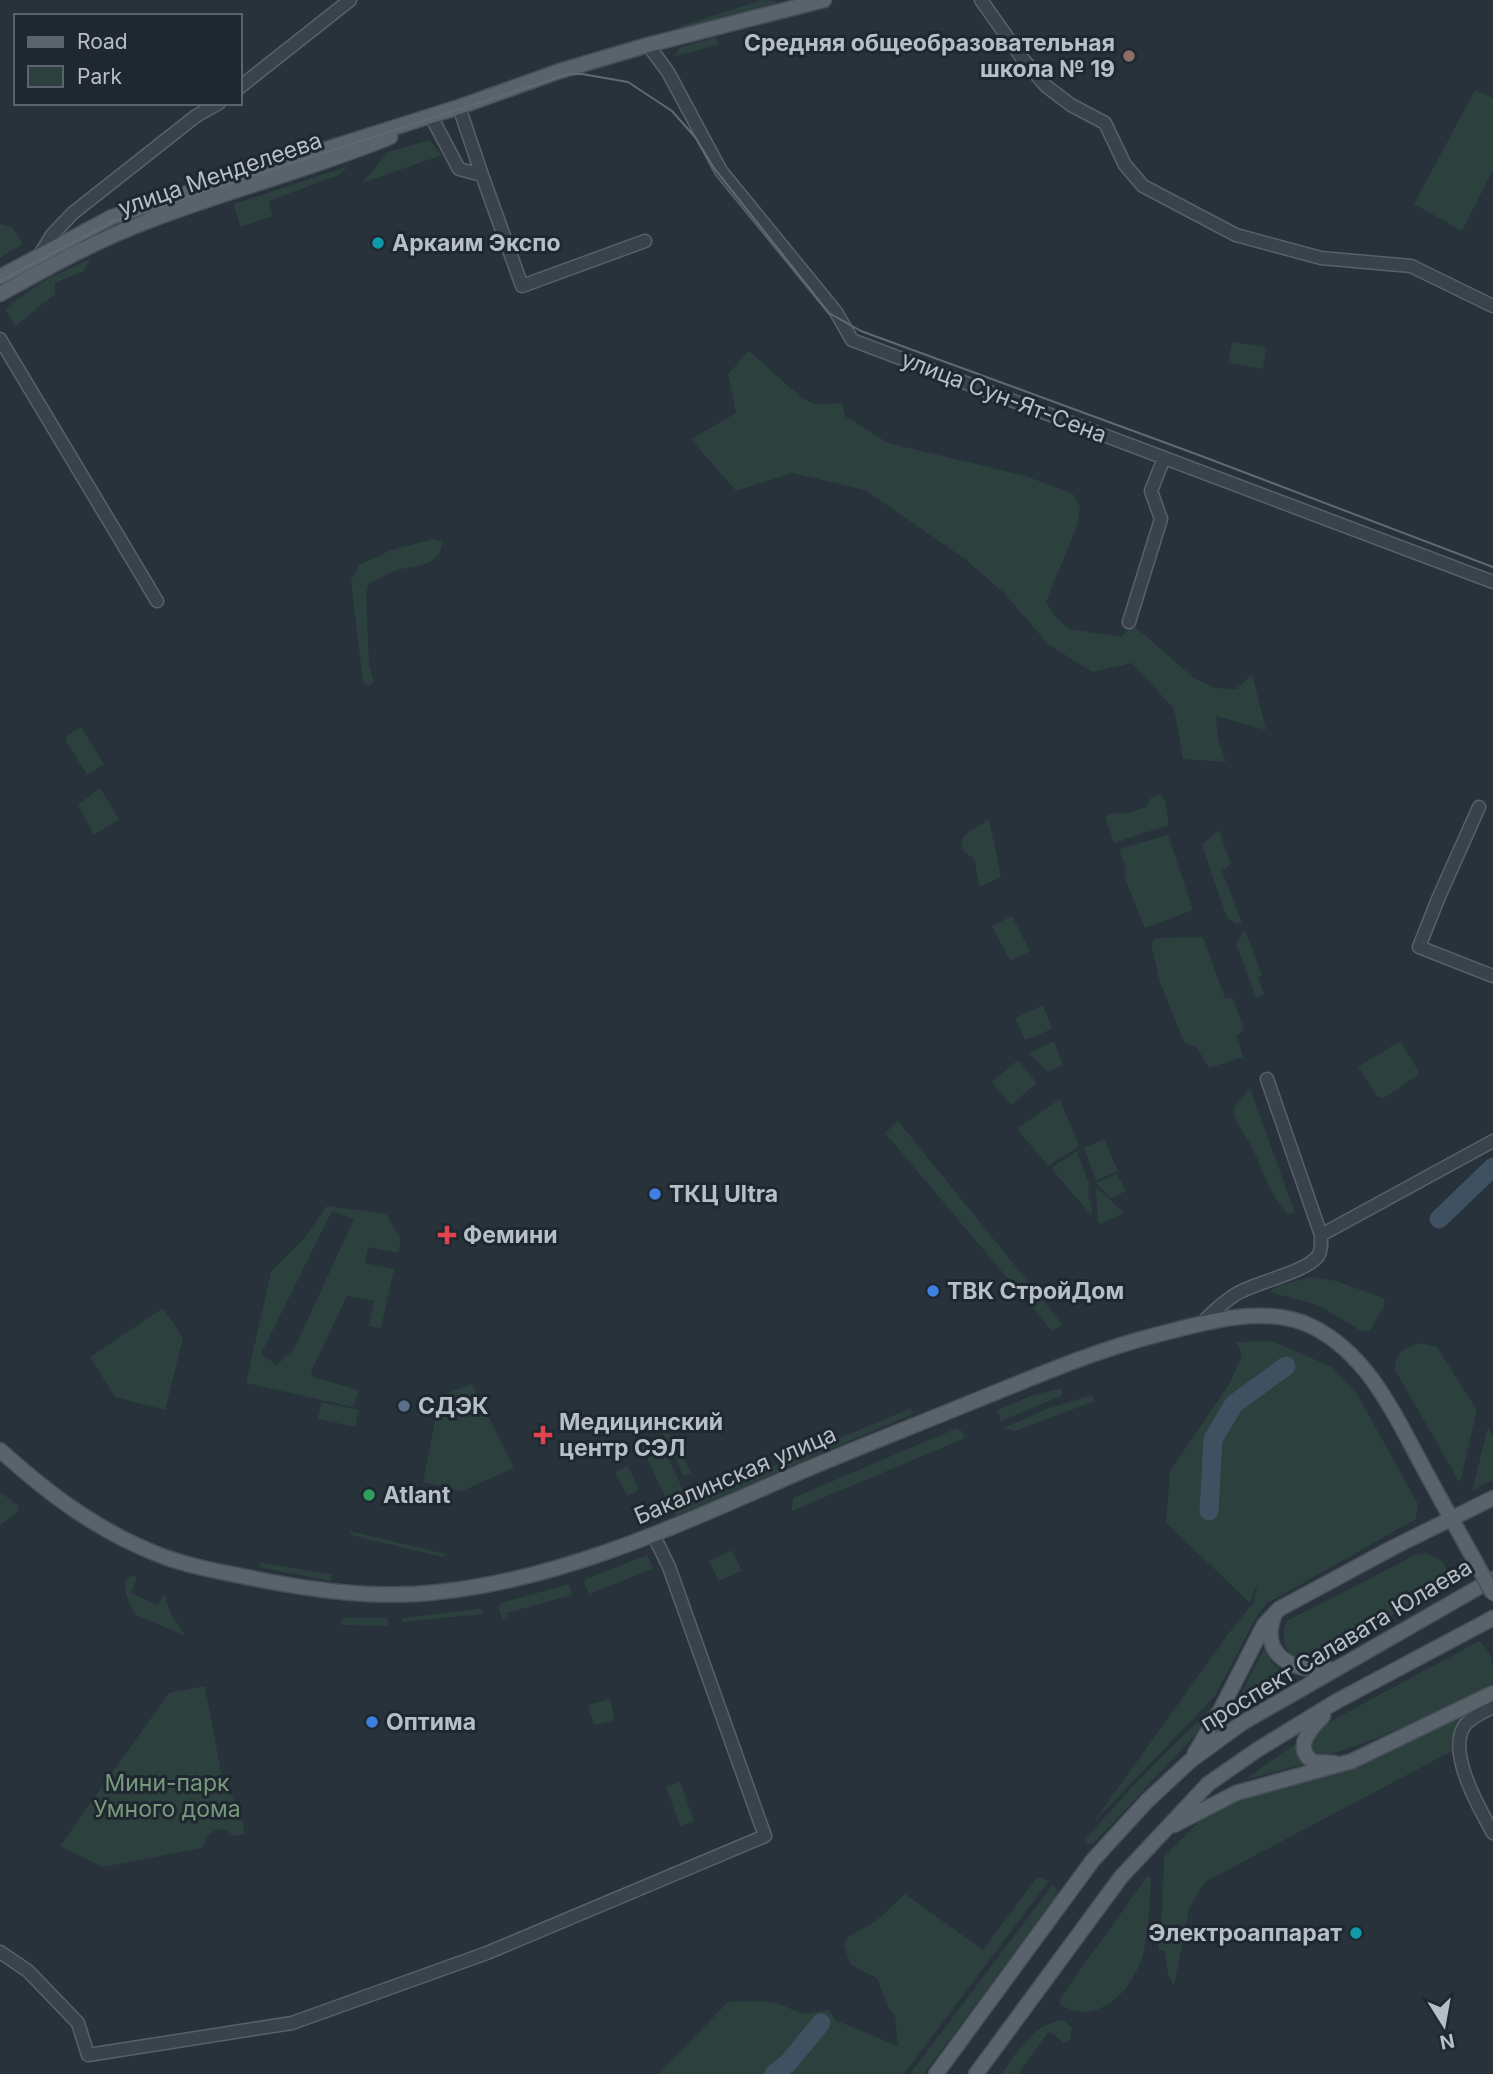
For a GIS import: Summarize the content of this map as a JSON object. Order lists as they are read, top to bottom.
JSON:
{
  "streets": {
    "main road": ["улица Менделеева", "Бакалинская улица", "проспект Салавата Юлаева"],
    "street": ["улица Сун-Ят-Сена"]
  },
  "crossings": [
    ["улица Менделеева", "улица Сун-Ят-Сена"]
  ],
  "parks": ["Мини-парк Умного дома"],
  "places": {
    "other": [
      "Средняя общеобразовательная школа № 19",
      "Аркаим Экспо",
      "ТКЦ Ultra",
      "ТВК СтройДом",
      "СДЭК",
      "Atlant",
      "Оптима",
      "Электроаппарат"
    ],
    "health": ["Фемини", "Медицинский центр СЭЛ"]
  },
  "legend": ["Road", "Park"],
  "north": "bottom"
}
